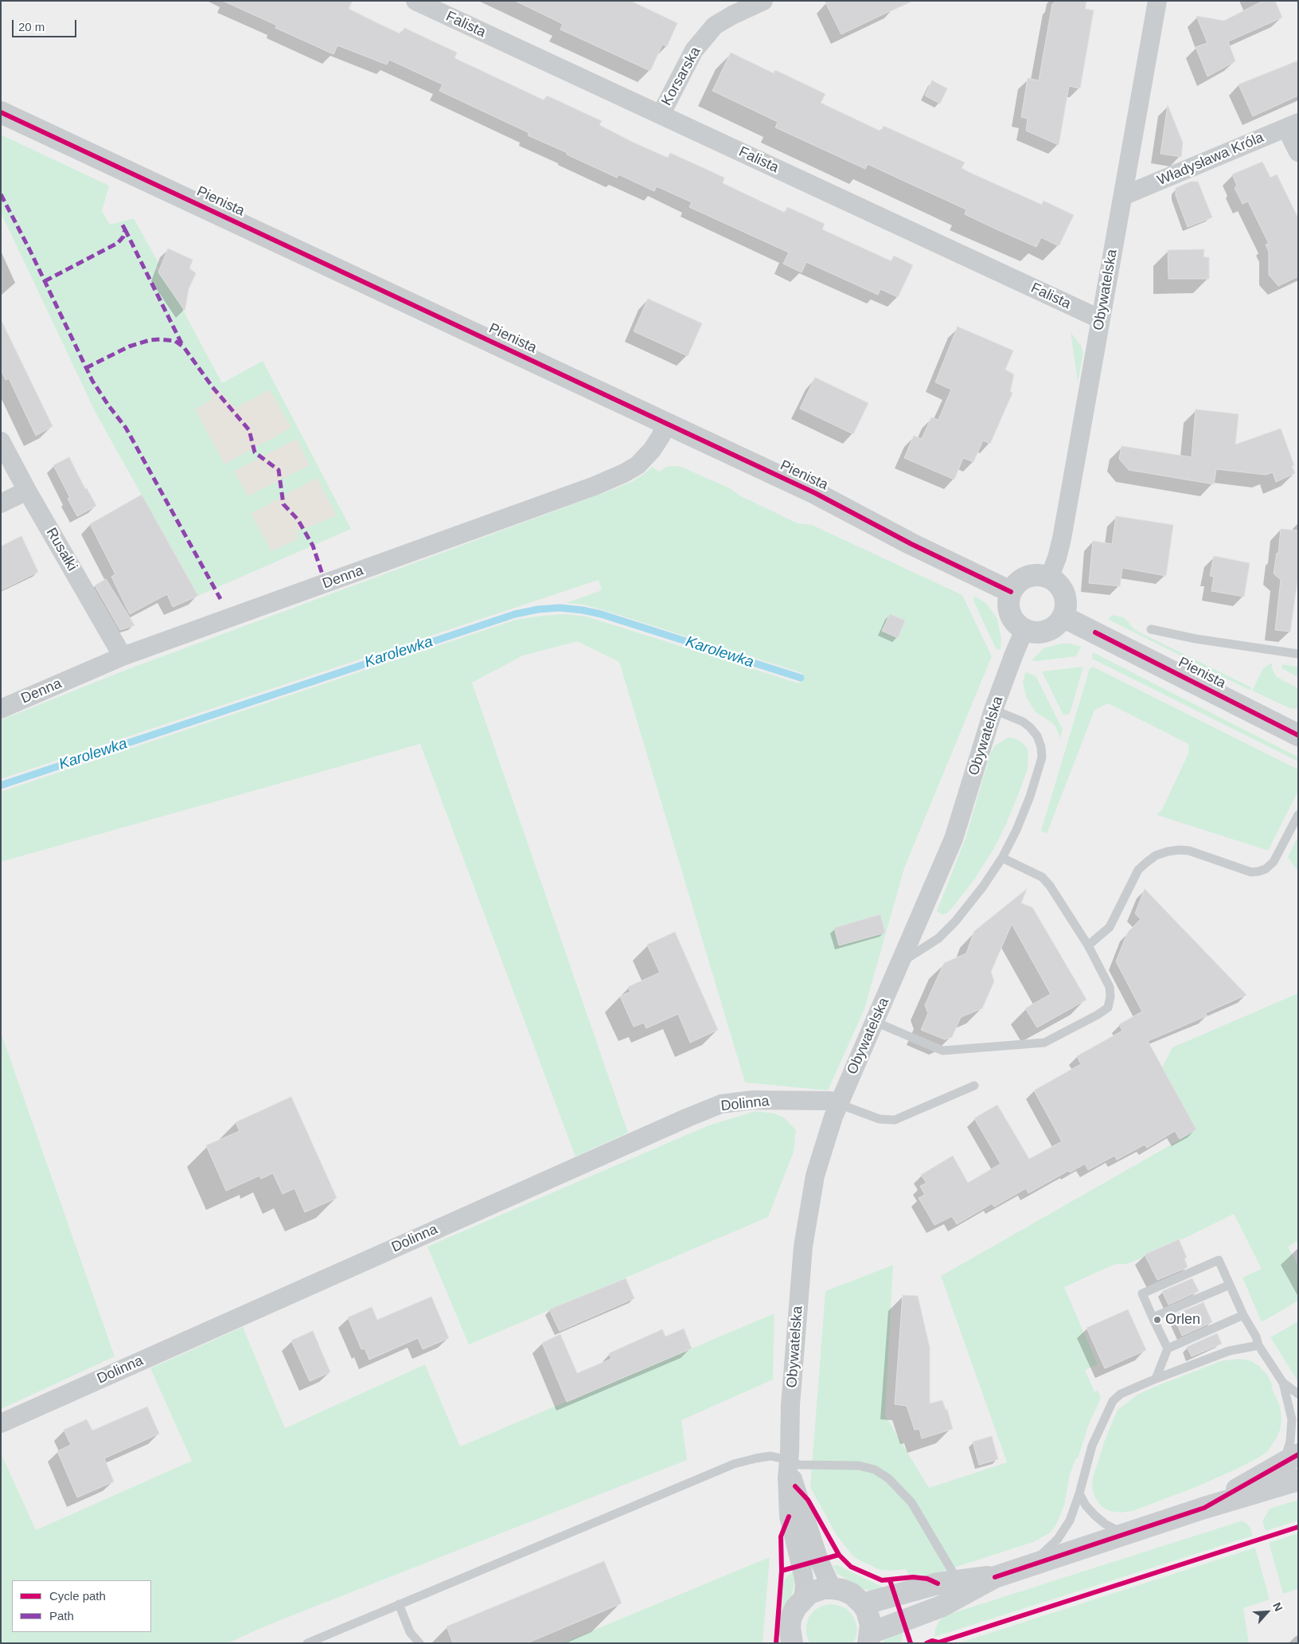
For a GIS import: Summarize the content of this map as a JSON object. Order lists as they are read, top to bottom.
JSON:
{
  "streets": {
    "street": [
      "Falista",
      "Korsarska",
      "Władysława Króla",
      "Pienista",
      "Obywatelska",
      "Rusałki",
      "Denna",
      "Dolinna"
    ]
  },
  "crossings": [
    ["Falista", "Korsarska"],
    ["Falista", "Obywatelska"],
    ["Władysława Króla", "Obywatelska"],
    ["Pienista", "Obywatelska"],
    ["Pienista", "Denna"],
    ["Obywatelska", "Dolinna"],
    ["Rusałki", "Denna"]
  ],
  "water": ["Karolewka"],
  "places": ["Orlen"],
  "legend": ["Cycle path", "Path"],
  "scale_bar": "20 m",
  "north": "top right"
}
